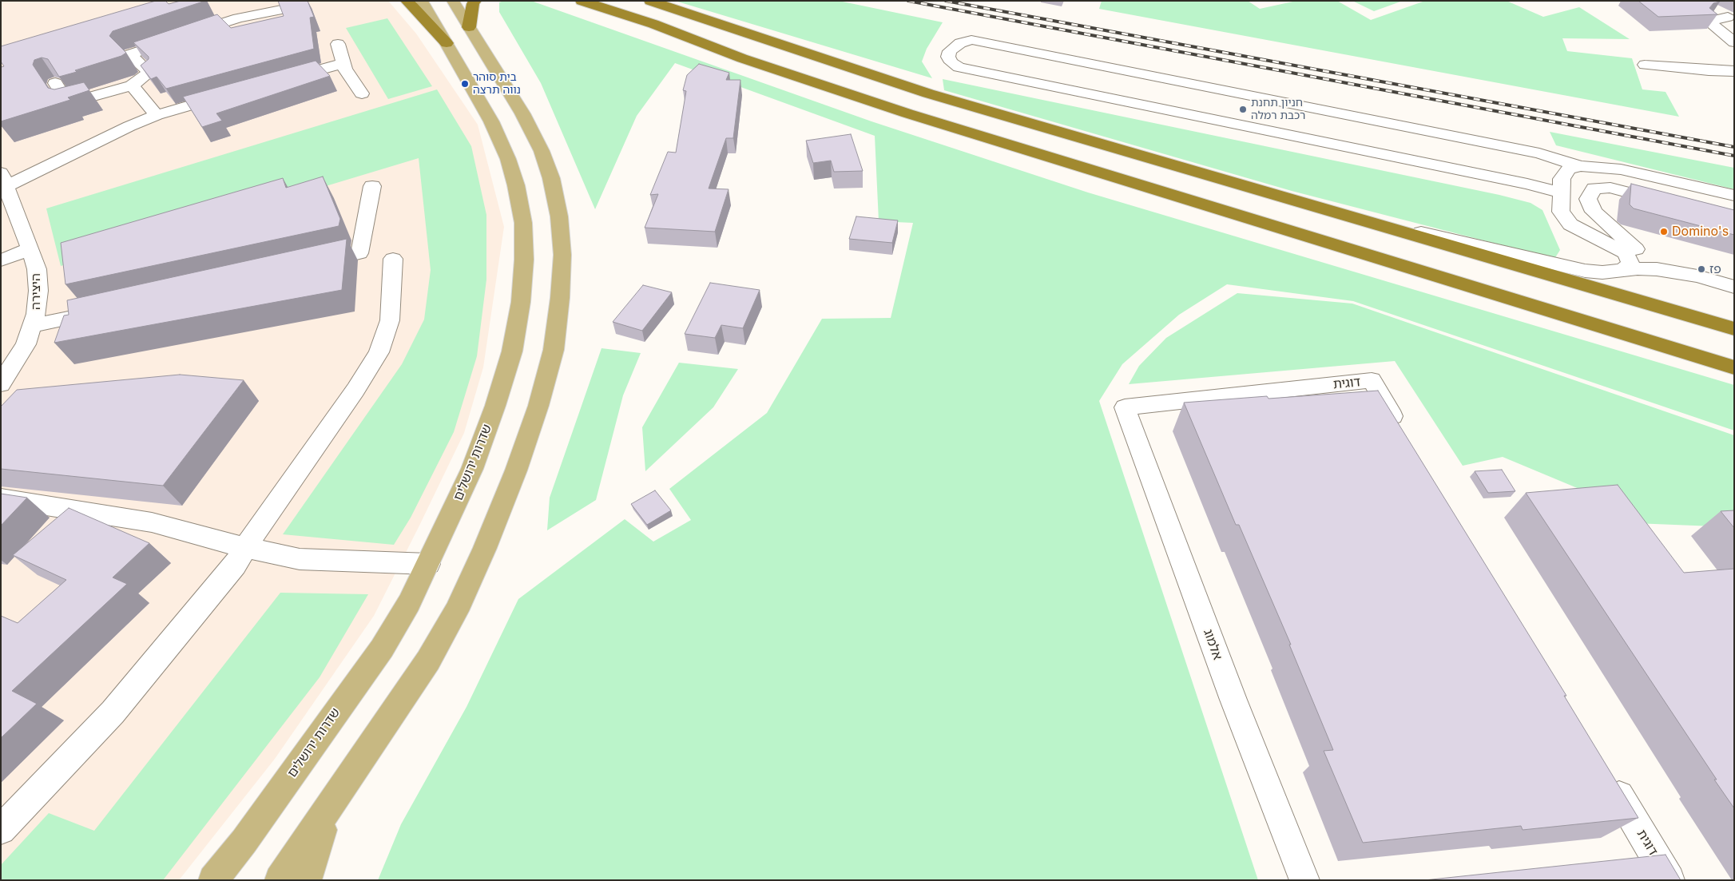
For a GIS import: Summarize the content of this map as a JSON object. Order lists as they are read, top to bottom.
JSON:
{
  "streets": {
    "main road": ["שדרות ירושלים"],
    "street": ["היצירה", "דוגית", "אלמוג"]
  },
  "crossings": [
    ["דוגית", "אלמוג"]
  ],
  "places": [
    "בית סוהר נווה תרצה",
    "חניון תחנת רכבת רמלה",
    "Domino's",
    "פז"
  ]
}
